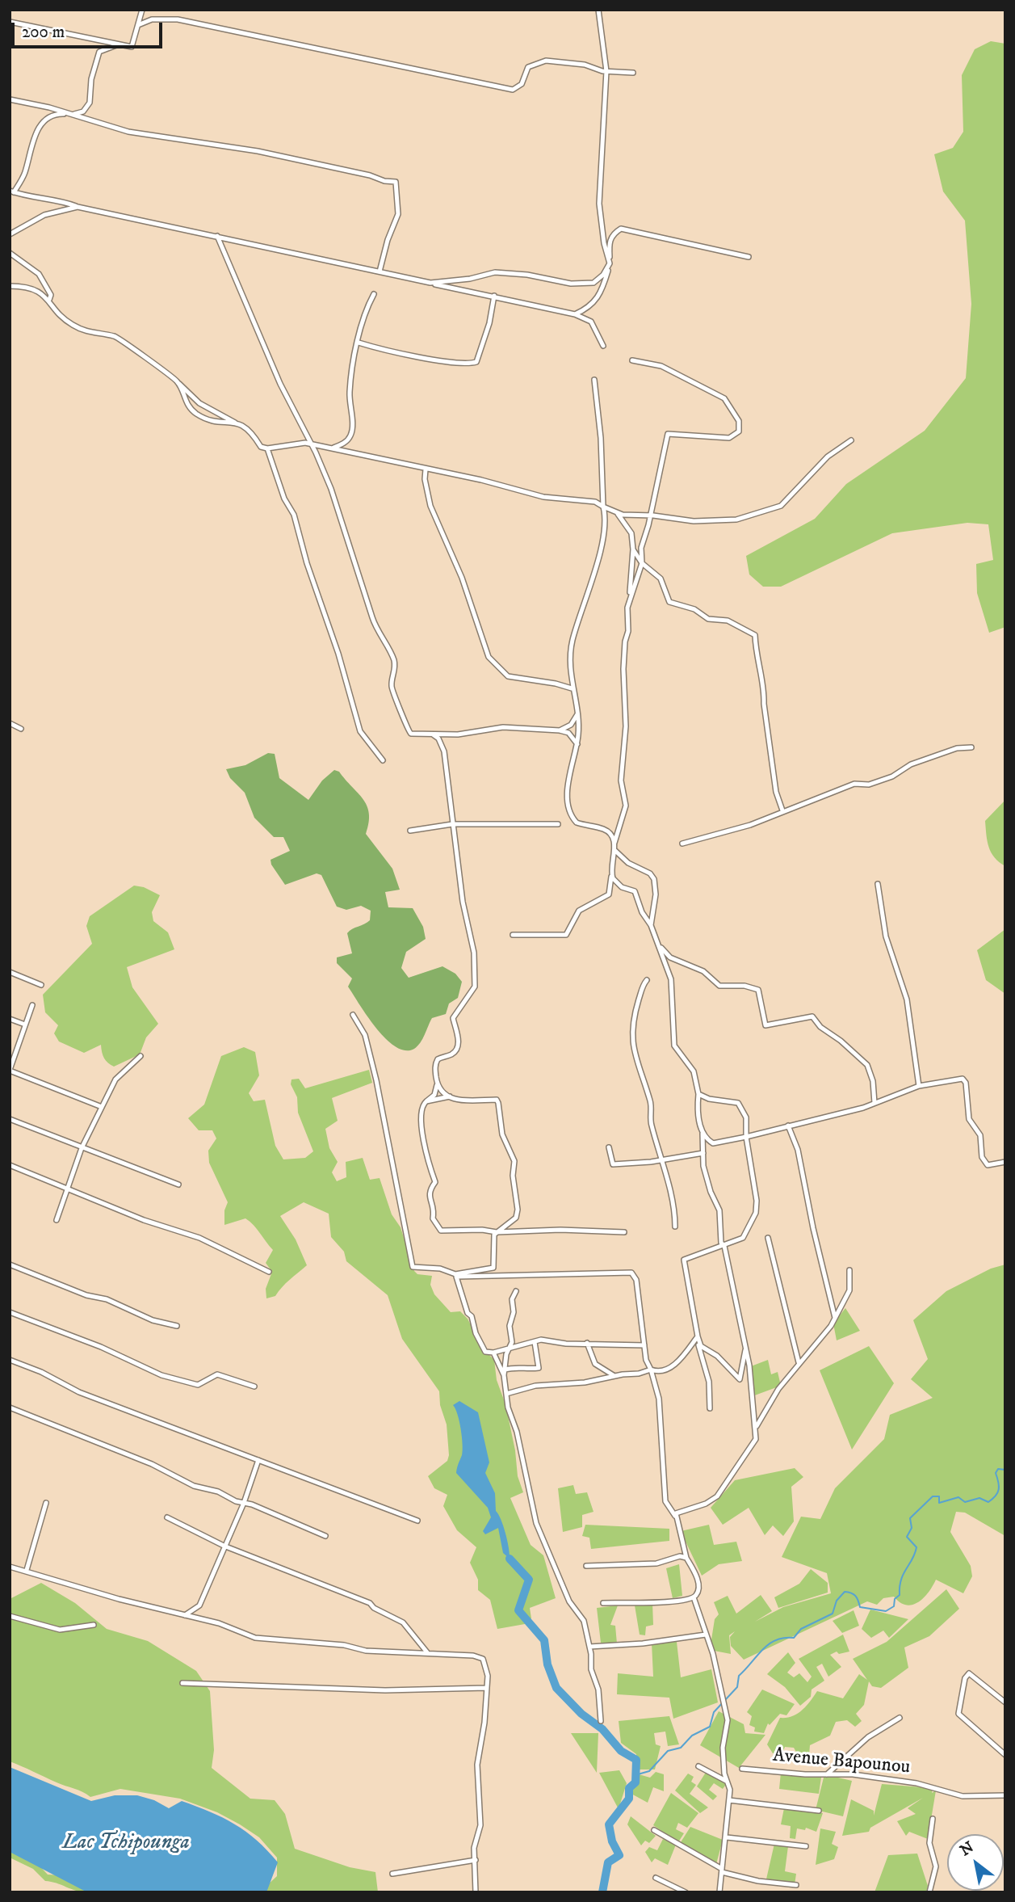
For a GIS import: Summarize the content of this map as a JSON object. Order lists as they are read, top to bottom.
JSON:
{
  "streets": {
    "street": ["Avenue Bapounou"]
  },
  "water": ["Lac Tchipounga"],
  "scale_bar": "200 m",
  "north": "top left"
}
